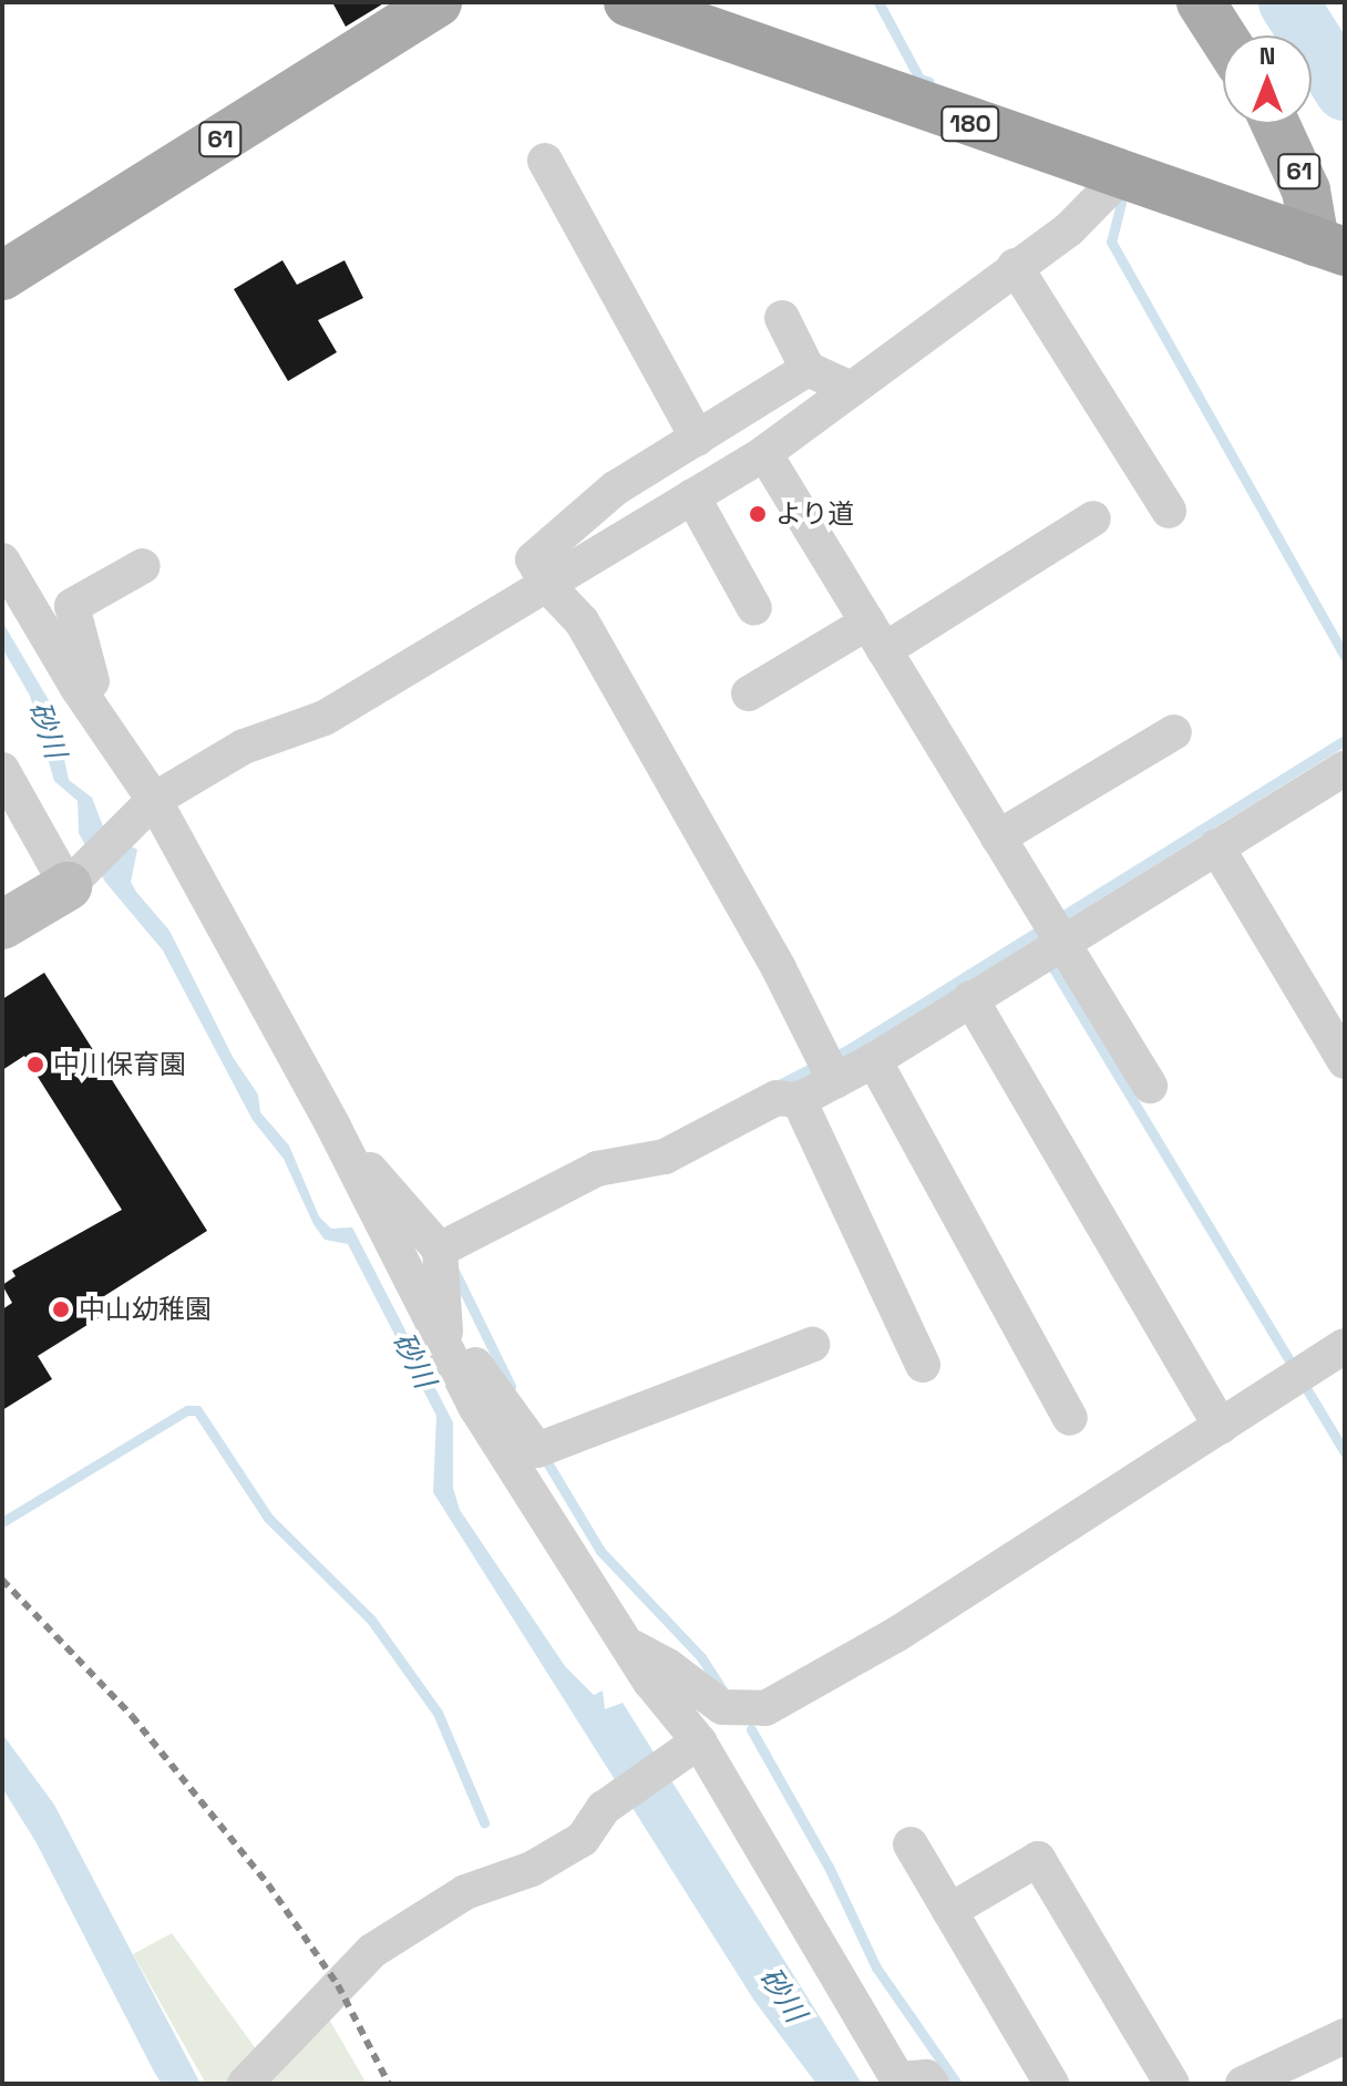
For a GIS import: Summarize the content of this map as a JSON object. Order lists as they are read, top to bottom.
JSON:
{
  "streets": {
    "highway": ["180"],
    "main road": ["61"]
  },
  "crossings": [
    ["180", "61"]
  ],
  "water": ["砂川"],
  "places": ["より道", "中川保育園", "中山幼稚園"],
  "north": "top"
}
